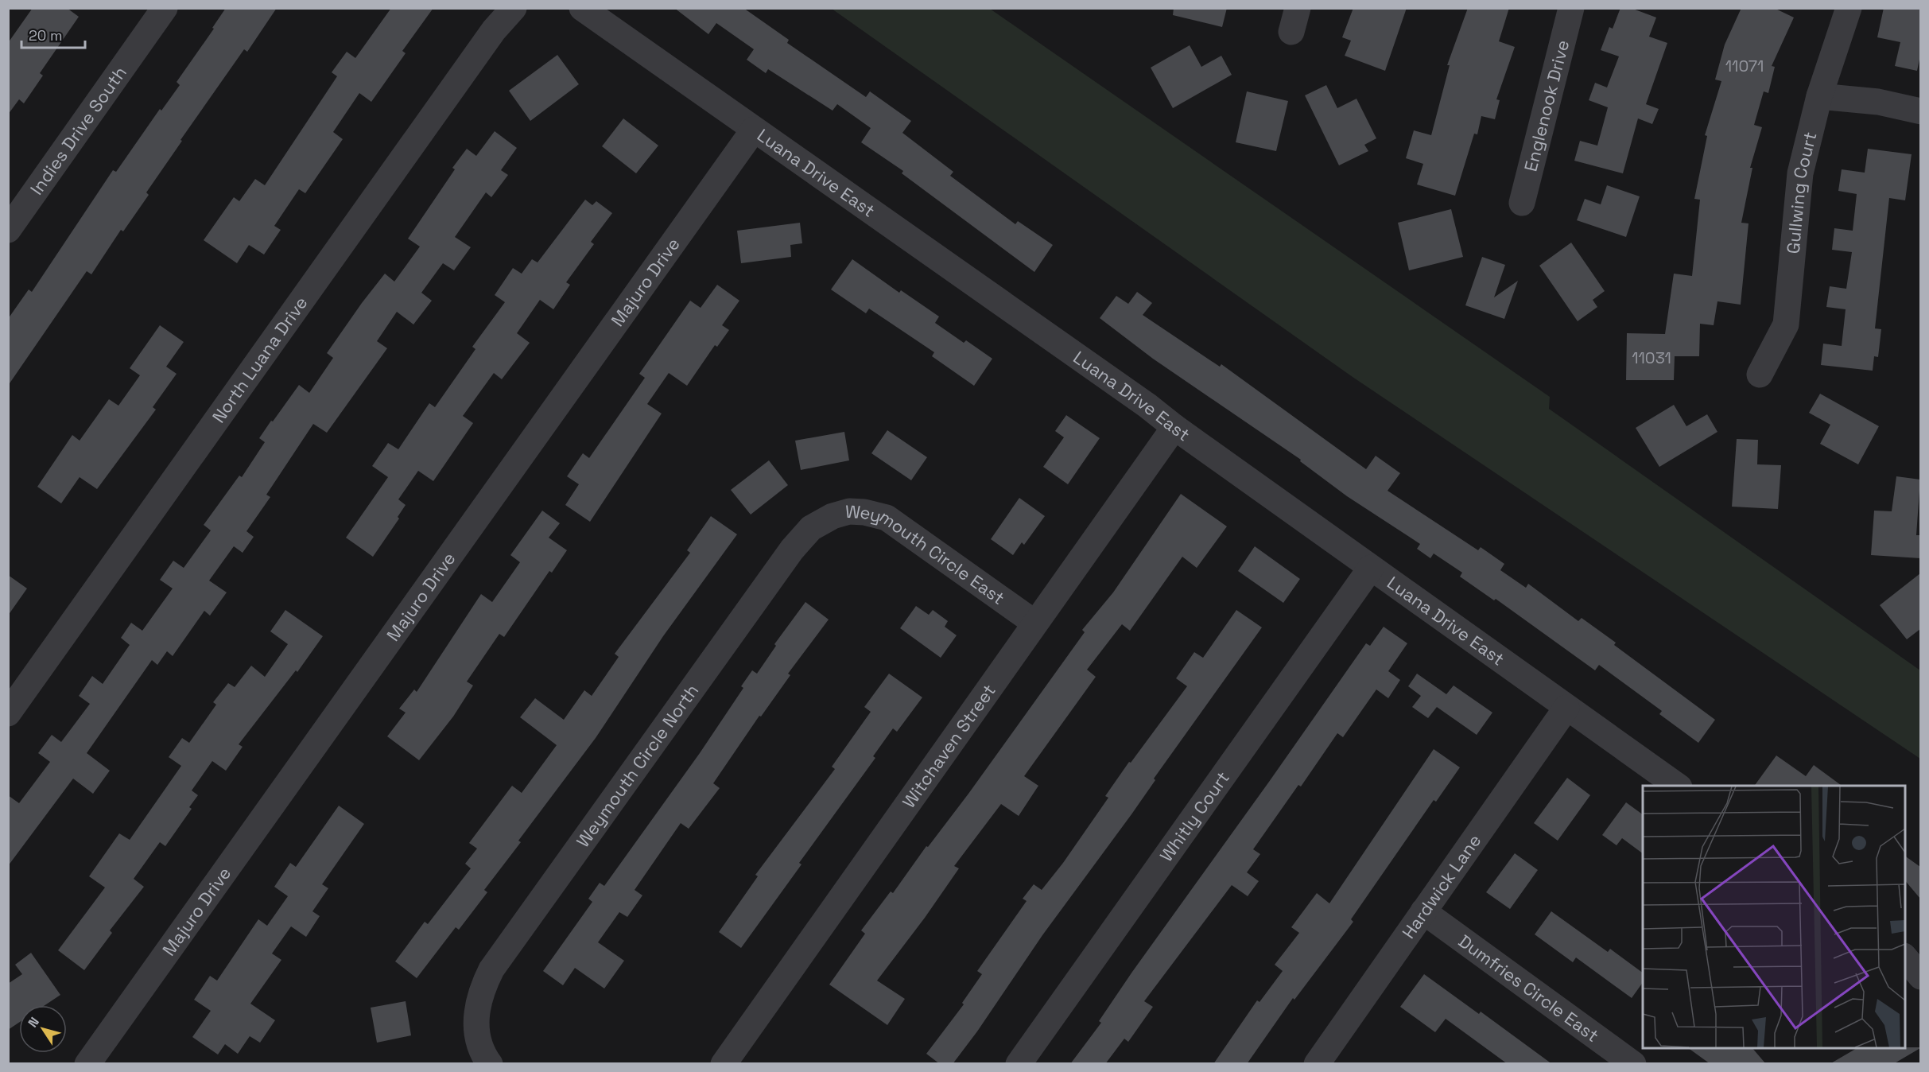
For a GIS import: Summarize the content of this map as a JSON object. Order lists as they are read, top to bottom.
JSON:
{
  "streets": {
    "street": [
      "Englenook Drive",
      "Indies Drive South",
      "Luana Drive East",
      "Gullwing Court",
      "Majuro Drive",
      "North Luana Drive",
      "Weymouth Circle East",
      "Witchaven Street",
      "Weymouth Circle North",
      "Whitly Court",
      "Hardwick Lane",
      "Dumfries Circle East"
    ]
  },
  "crossings": [
    ["Luana Drive East", "Majuro Drive"],
    ["Luana Drive East", "Witchaven Street"],
    ["Luana Drive East", "Whitly Court"],
    ["Luana Drive East", "Hardwick Lane"],
    ["Weymouth Circle East", "Witchaven Street"],
    ["Weymouth Circle East", "Weymouth Circle North"],
    ["Hardwick Lane", "Dumfries Circle East"]
  ],
  "house_numbers": ["11071", "11031"],
  "scale_bar": "20 m",
  "north": "top left"
}
